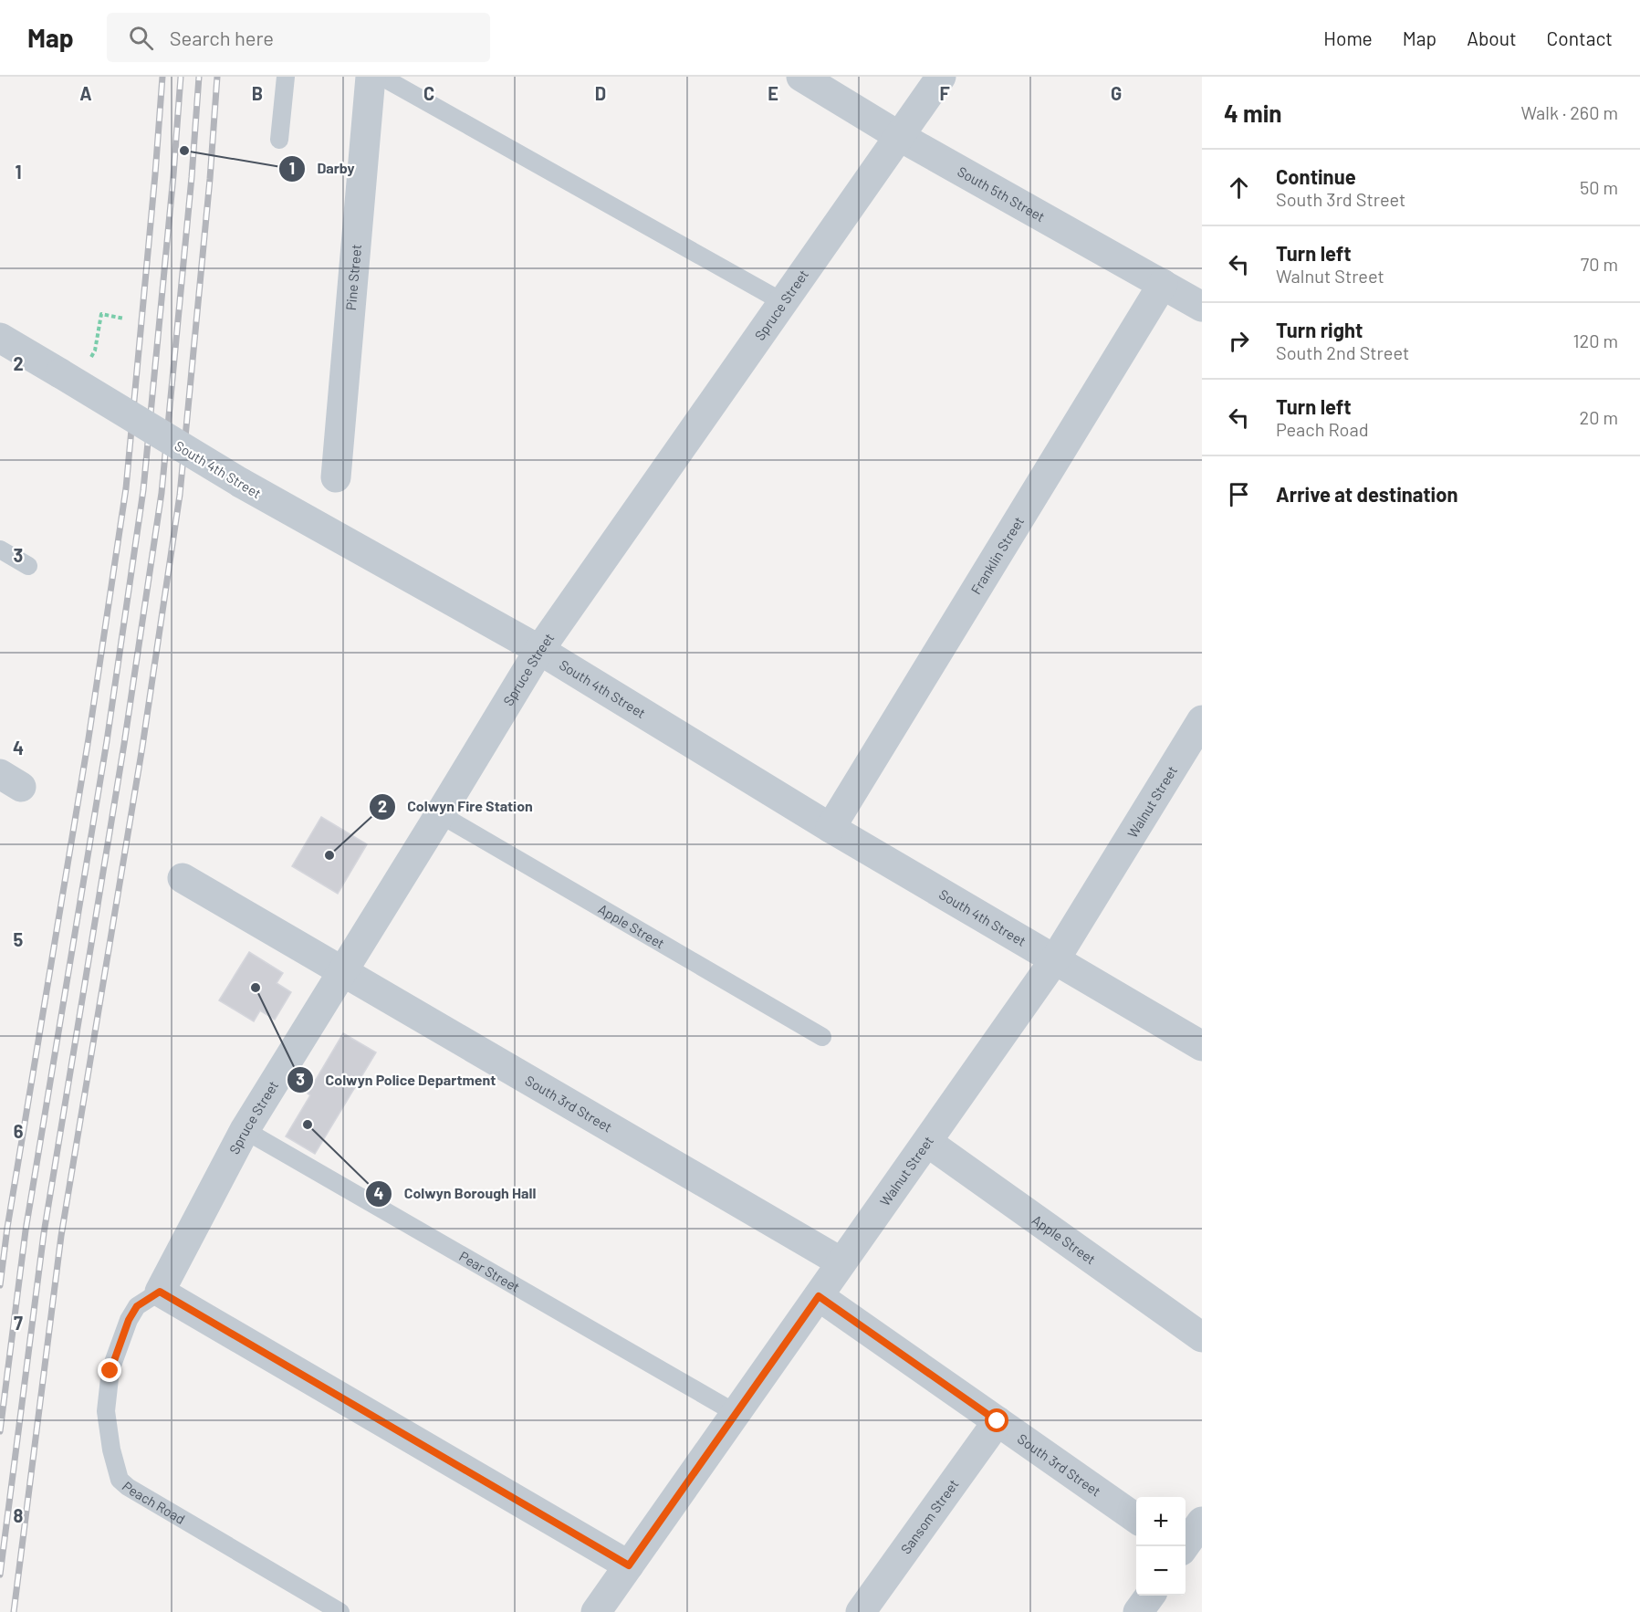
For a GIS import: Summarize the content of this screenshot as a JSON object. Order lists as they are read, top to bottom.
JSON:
{
  "streets": {
    "street": [
      "South 5th Street",
      "Pine Street",
      "Spruce Street",
      "South 4th Street",
      "Franklin Street",
      "Walnut Street",
      "Apple Street",
      "South 3rd Street",
      "Sansom Street"
    ],
    "lane": ["Pear Street", "Peach Road"]
  },
  "crossings": [
    ["South 5th Street", "Spruce Street"],
    ["South 5th Street", "Franklin Street"],
    ["Spruce Street", "South 4th Street"],
    ["Spruce Street", "Apple Street"],
    ["Spruce Street", "South 3rd Street"],
    ["Spruce Street", "Pear Street"],
    ["Spruce Street", "Peach Road"],
    ["South 4th Street", "Franklin Street"],
    ["South 4th Street", "Walnut Street"],
    ["Walnut Street", "Apple Street"],
    ["Walnut Street", "South 3rd Street"],
    ["Walnut Street", "Pear Street"],
    ["South 3rd Street", "Sansom Street"]
  ],
  "places": [
    "Darby",
    "Colwyn Fire Station",
    "Colwyn Police Department",
    "Colwyn Borough Hall"
  ],
  "page": {
    "header": "Map",
    "search": "Search here",
    "nav": [
      "Home",
      "Map",
      "About",
      "Contact"
    ],
    "heading": ["4 min", "Walk · 260 m"],
    "list": [
      ["Continue", "South 3rd Street", "50 m"],
      ["Turn left", "Walnut Street", "70 m"],
      ["Turn right", "South 2nd Street", "120 m"],
      ["Turn left", "Peach Road", "20 m"],
      "Arrive at destination"
    ],
    "map_buttons": ["+", "−"]
  },
  "grid": {
    "columns": [
      "A",
      "B",
      "C",
      "D",
      "E",
      "F",
      "G"
    ],
    "rows": [
      "1",
      "2",
      "3",
      "4",
      "5",
      "6",
      "7",
      "8"
    ]
  }
}
